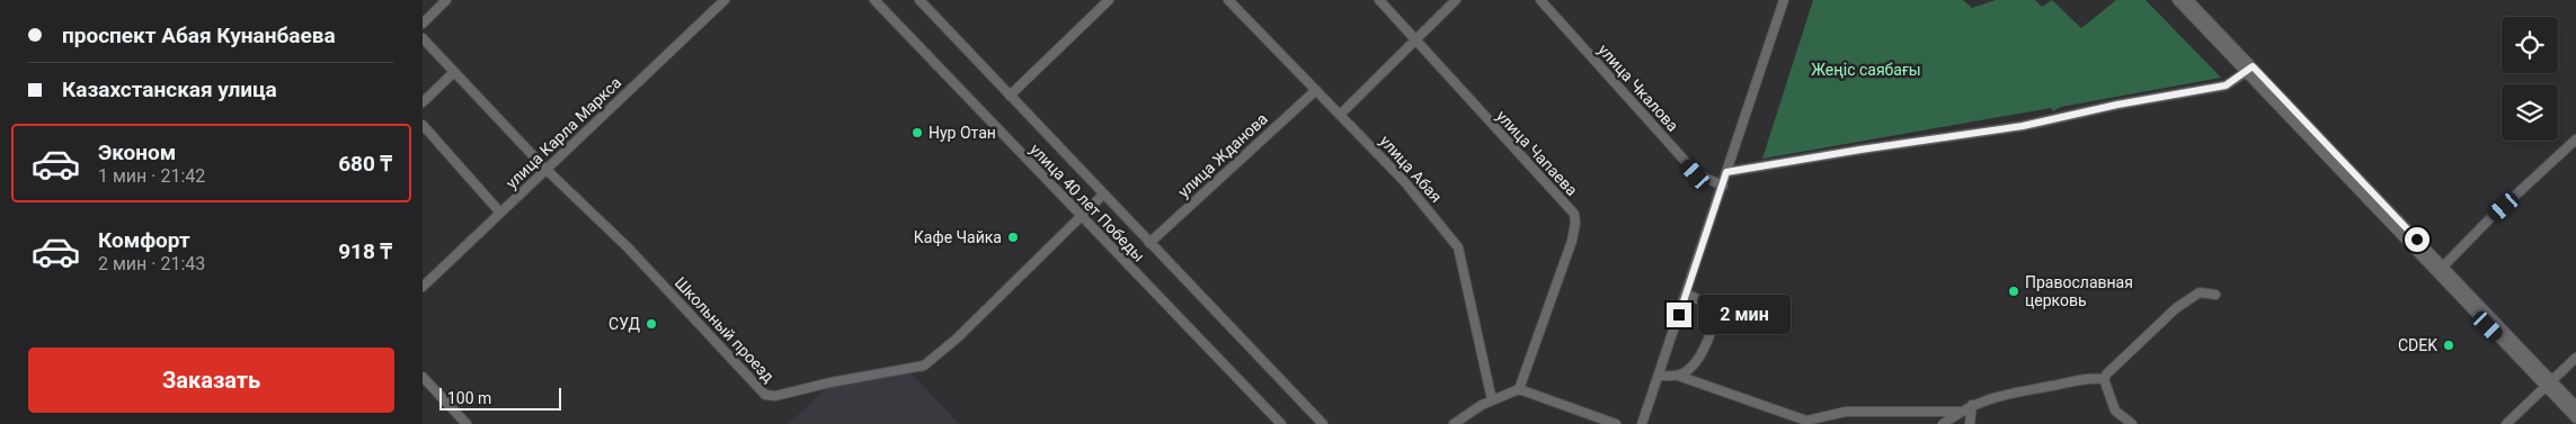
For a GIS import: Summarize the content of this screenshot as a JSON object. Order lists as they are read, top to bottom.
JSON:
{
  "streets": {
    "street": [
      "улица Чкалова",
      "улица Карла Маркса",
      "улица Чапаева",
      "улица Жданова",
      "улица Абая",
      "улица 40 лет Победы",
      "Школьный проезд"
    ]
  },
  "crossings": [
    ["улица Карла Маркса", "Школьный проезд"],
    ["улица Жданова", "улица Абая"],
    ["улица Жданова", "улица 40 лет Победы"],
    ["улица 40 лет Победы", "Школьный проезд"]
  ],
  "parks": ["Жеңіс саябағы"],
  "places": [
    "Нур Отан",
    "Кафе Чайка",
    "Православная церковь",
    "СУД",
    "CDEK"
  ],
  "scale_bar": "100 m",
  "page": {
    "banner": ["проспект Абая Кунанбаева", "Казахстанская улица"],
    "list": [
      {
        "name": "Эконом",
        "note": "1 мин · 21:42",
        "value": "680 ₸"
      },
      {
        "name": "Комфорт",
        "note": "2 мин · 21:43",
        "value": "918 ₸"
      }
    ],
    "bubble": "2 мин",
    "buttons": "Заказать",
    "scale": "100 m"
  }
}
